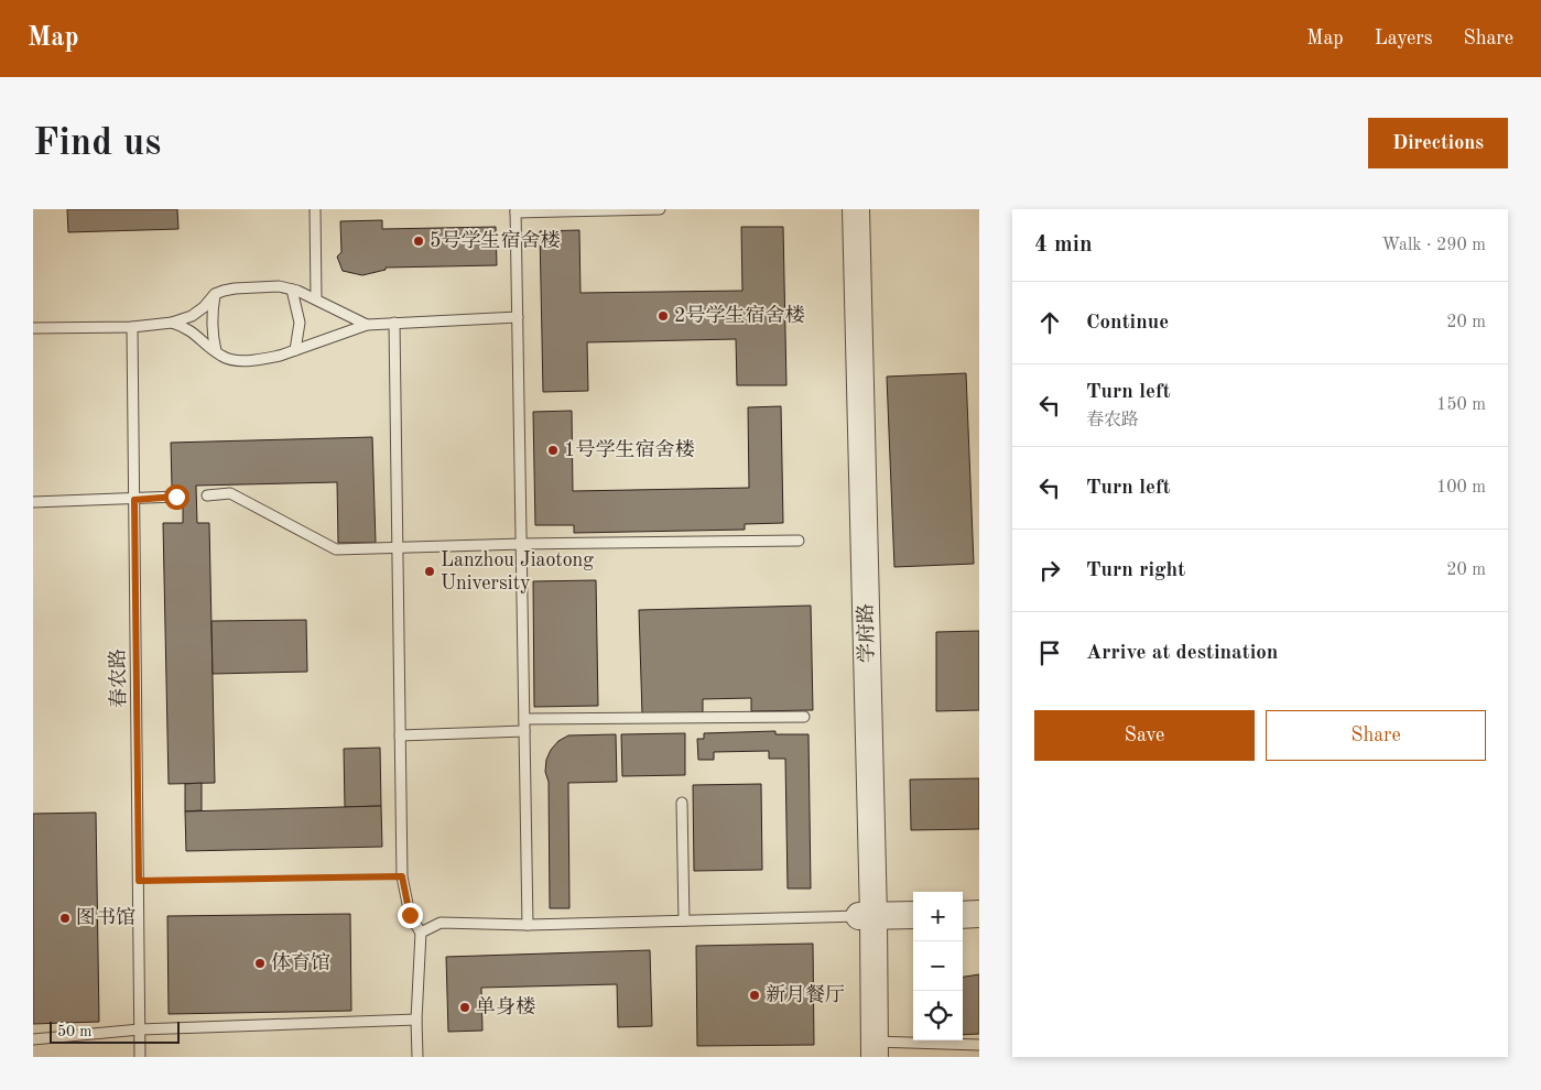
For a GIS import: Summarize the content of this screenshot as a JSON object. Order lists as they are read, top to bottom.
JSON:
{
  "streets": {
    "street": ["学府路"],
    "lane": ["春农路"]
  },
  "places": [
    "5号学生宿舍楼",
    "2号学生宿舍楼",
    "1号学生宿舍楼",
    "Lanzhou Jiaotong University",
    "图书馆",
    "体育馆",
    "新月餐厅",
    "单身楼"
  ],
  "scale_bar": "50 m",
  "page": {
    "header": "Map",
    "nav": ["Map", "Layers", "Share"],
    "buttons": [
      "Directions",
      ["Save", "Share"]
    ],
    "title": "Find us",
    "heading": ["4 min", "Walk · 290 m"],
    "list": [
      ["Continue", "20 m"],
      ["Turn left", "春农路", "150 m"],
      ["Turn left", "100 m"],
      ["Turn right", "20 m"],
      "Arrive at destination"
    ],
    "map_buttons": ["+", "−"],
    "scale": "50 m"
  }
}
